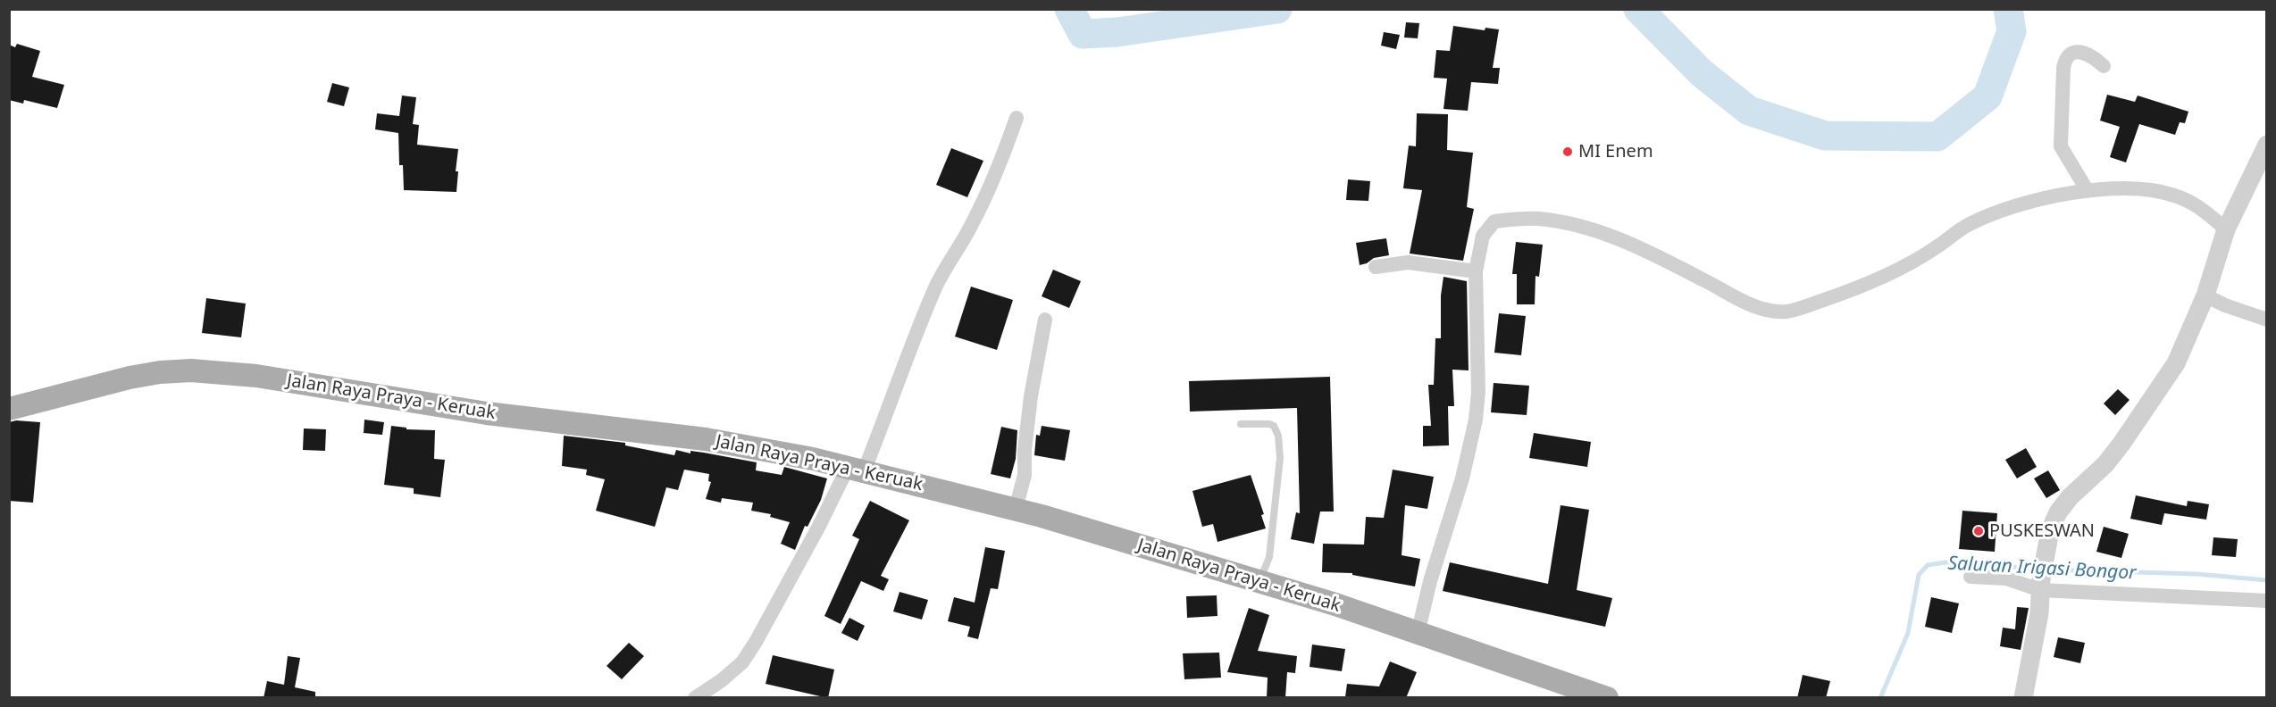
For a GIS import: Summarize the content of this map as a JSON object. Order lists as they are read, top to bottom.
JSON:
{
  "streets": {
    "main road": ["Jalan Raya Praya - Keruak"]
  },
  "water": ["Saluran Irigasi Bongor"],
  "places": ["MI Enem", "PUSKESWAN"]
}
